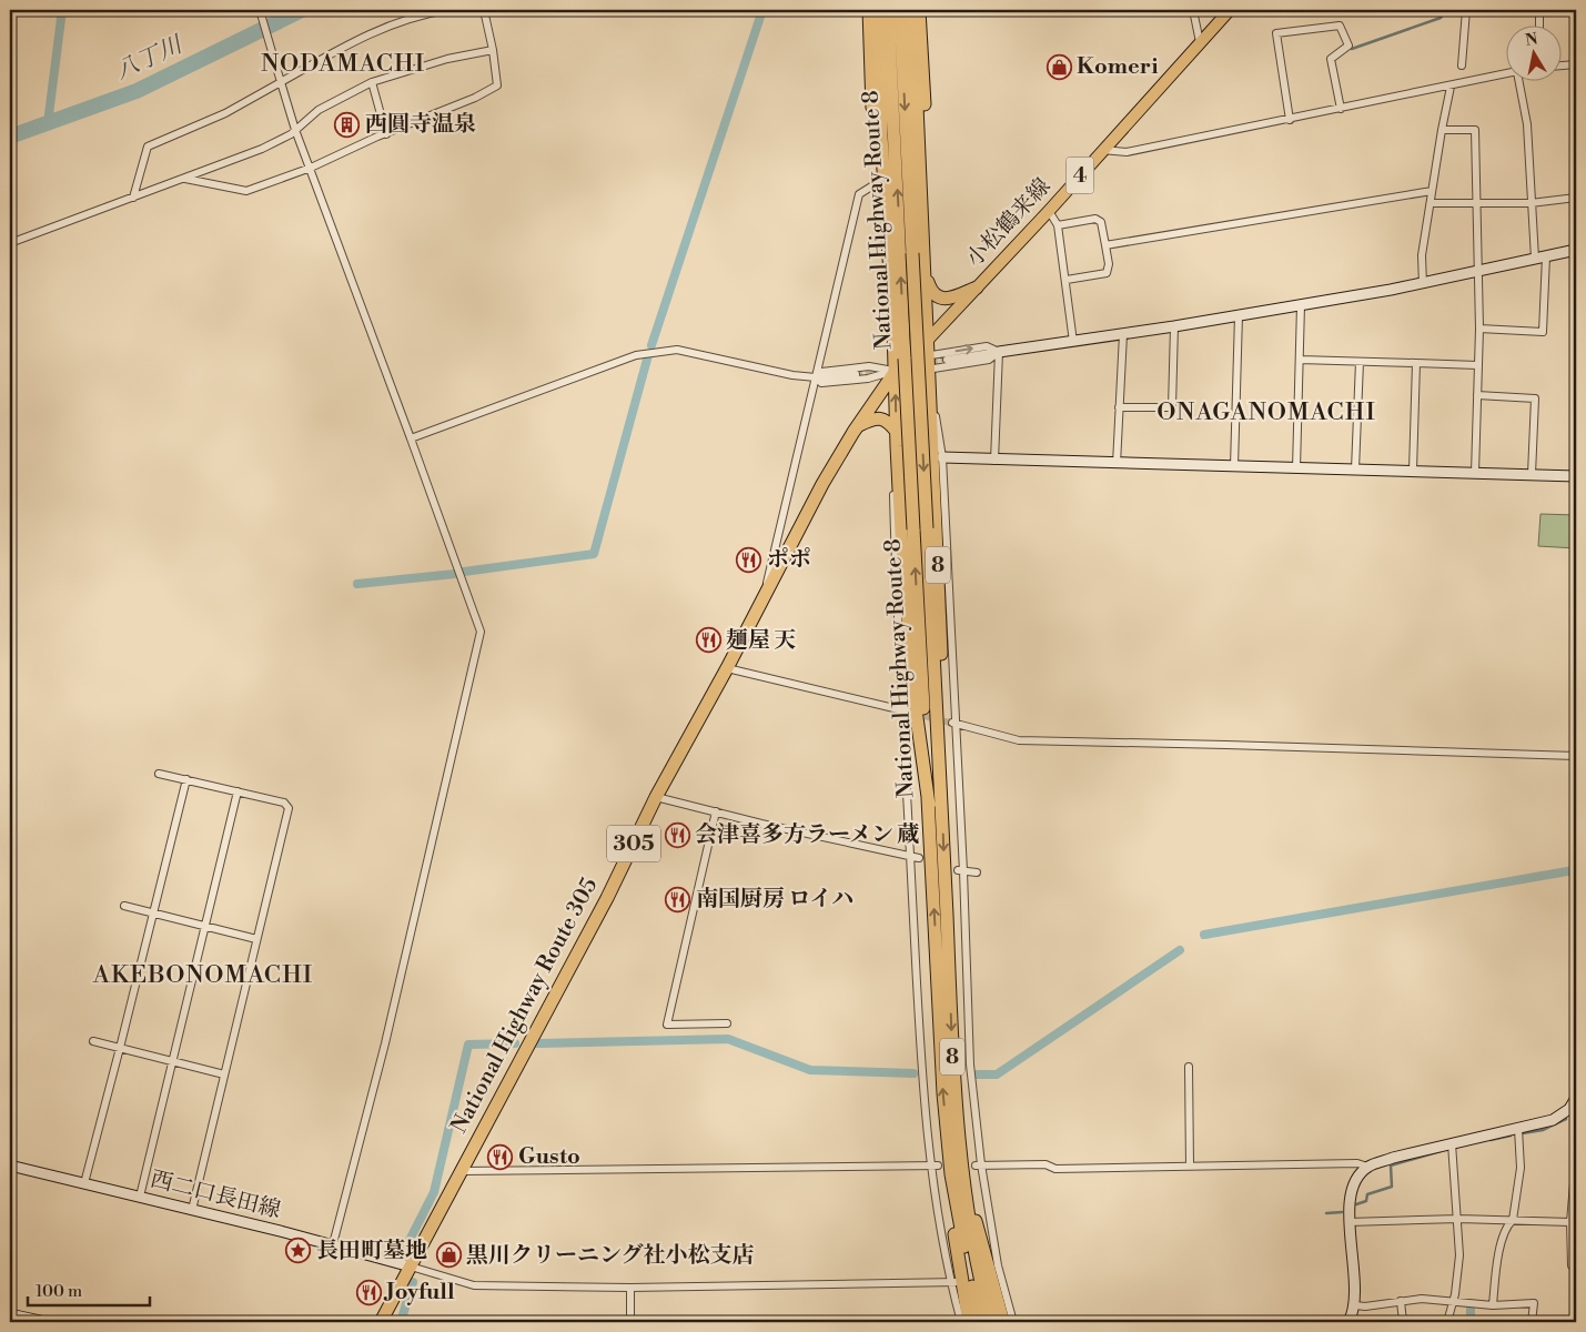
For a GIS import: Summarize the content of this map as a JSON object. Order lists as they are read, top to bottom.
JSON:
{
  "streets": {
    "highway": [
      "National Highway Route 8",
      "8",
      "305",
      "National Highway Route 305"
    ],
    "main road": ["4", "小松鶴来線"],
    "street": ["西二口長田線"]
  },
  "crossings": [
    ["National Highway Route 8", "8"],
    ["小松鶴来線", "8"],
    ["小松鶴来線", "National Highway Route 305"],
    ["8", "National Highway Route 305"],
    ["National Highway Route 305", "西二口長田線"]
  ],
  "districts": ["NODAMACHI", "ONAGANOMACHI", "AKEBONOMACHI"],
  "water": ["八丁川"],
  "places": {
    "shop": ["Komeri", "黒川クリーニング社小松支店"],
    "building": ["西圓寺温泉"],
    "restaurant": [
      "ポポ",
      "麺屋 天",
      "会津喜多方ラーメン 蔵",
      "南国厨房 ロイハ",
      "Gusto",
      "Joyfull"
    ],
    "place": ["長田町墓地"]
  },
  "scale_bar": "100 m",
  "north": "top"
}
